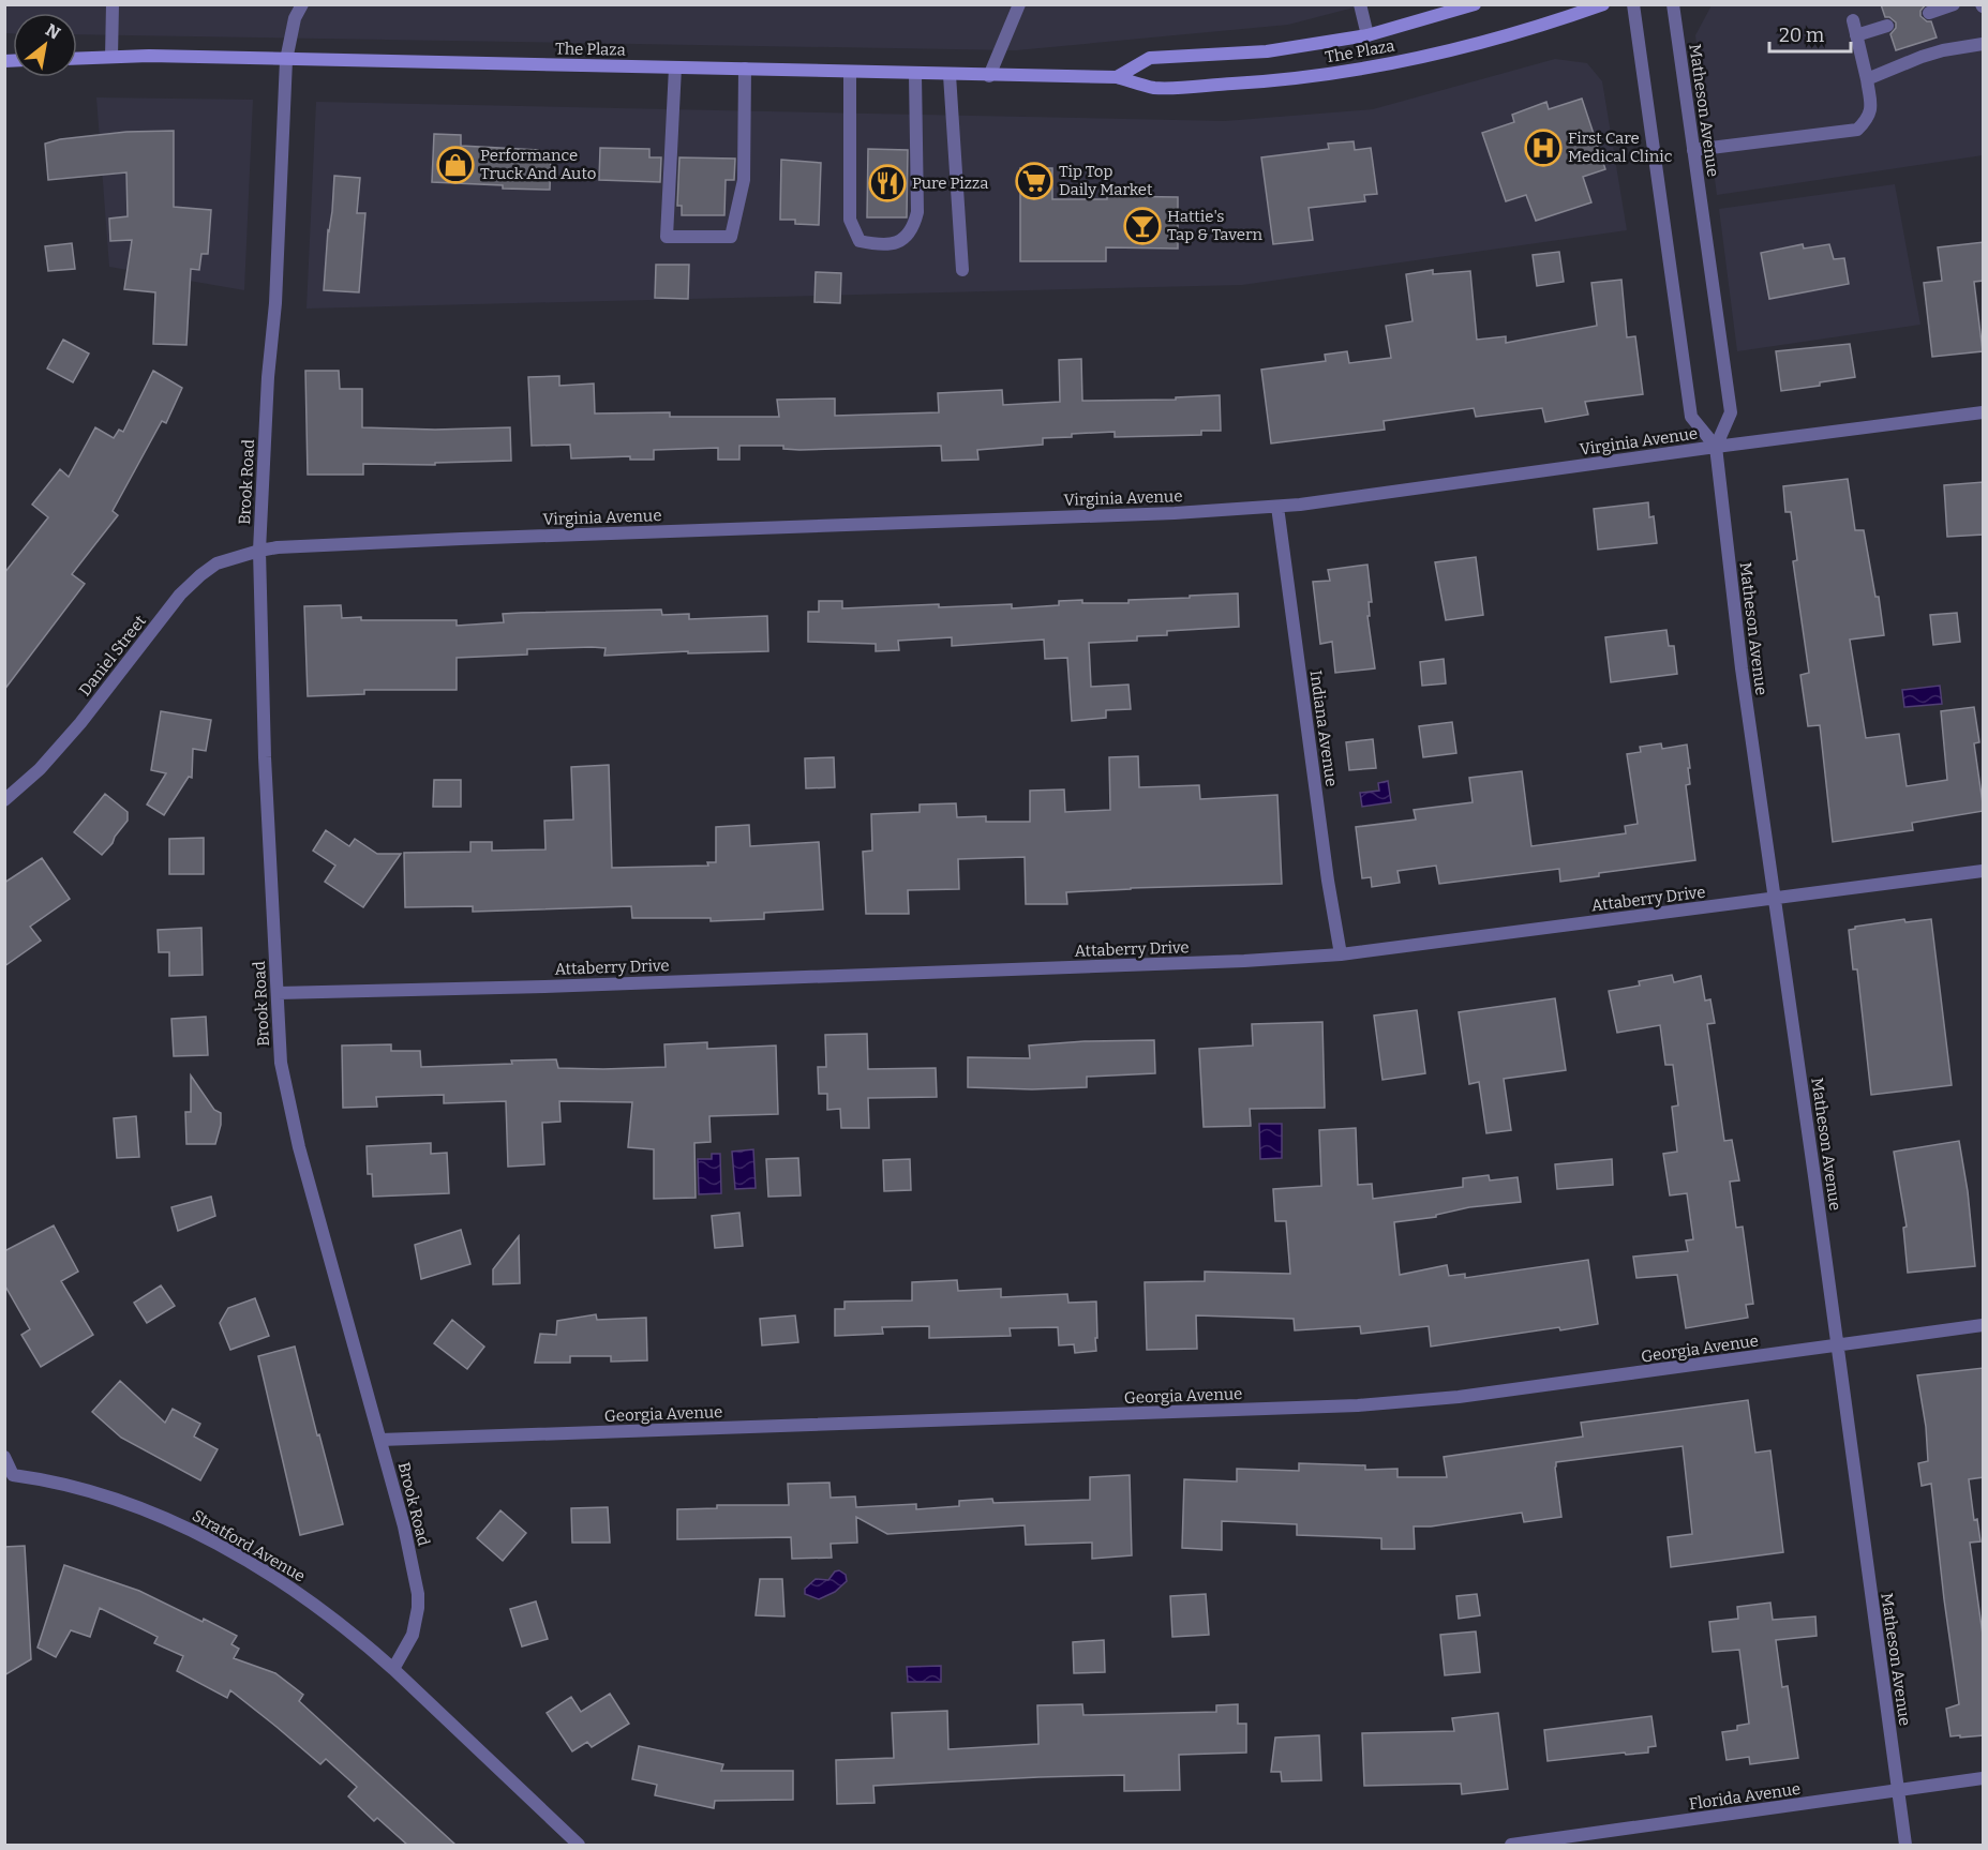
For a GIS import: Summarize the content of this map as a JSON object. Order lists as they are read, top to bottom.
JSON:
{
  "streets": {
    "main road": ["The Plaza"],
    "street": [
      "Matheson Avenue",
      "Virginia Avenue",
      "Brook Road",
      "Daniel Street",
      "Indiana Avenue",
      "Attaberry Drive",
      "Georgia Avenue",
      "Stratford Avenue",
      "Florida Avenue"
    ]
  },
  "crossings": [
    ["The Plaza", "Brook Road"],
    ["Matheson Avenue", "Virginia Avenue"],
    ["Matheson Avenue", "Attaberry Drive"],
    ["Matheson Avenue", "Georgia Avenue"],
    ["Matheson Avenue", "Florida Avenue"],
    ["Virginia Avenue", "Brook Road"],
    ["Virginia Avenue", "Daniel Street"],
    ["Virginia Avenue", "Indiana Avenue"],
    ["Brook Road", "Daniel Street"],
    ["Brook Road", "Attaberry Drive"],
    ["Brook Road", "Georgia Avenue"],
    ["Brook Road", "Stratford Avenue"],
    ["Indiana Avenue", "Attaberry Drive"]
  ],
  "places": {
    "hospital": ["First Care Medical Clinic"],
    "shop": ["Performance Truck And Auto"],
    "supermarket": ["Tip Top Daily Market"],
    "restaurant": ["Pure Pizza"],
    "bar": ["Hattie's Tap & Tavern"]
  },
  "scale_bar": "20 m",
  "north": "top right"
}
